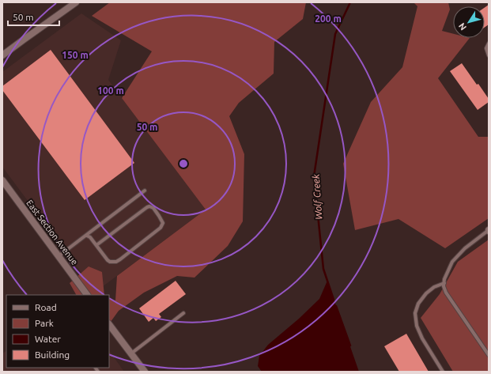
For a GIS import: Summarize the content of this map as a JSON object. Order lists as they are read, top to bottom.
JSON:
{
  "streets": {
    "street": ["East Section Avenue"]
  },
  "water": ["Wolf Creek"],
  "legend": [
    "Road",
    "Park",
    "Water",
    "Building"
  ],
  "scale_bar": "50 m",
  "north": "bottom left",
  "rings": [
    "200 m",
    "150 m",
    "100 m",
    "50 m"
  ]
}
